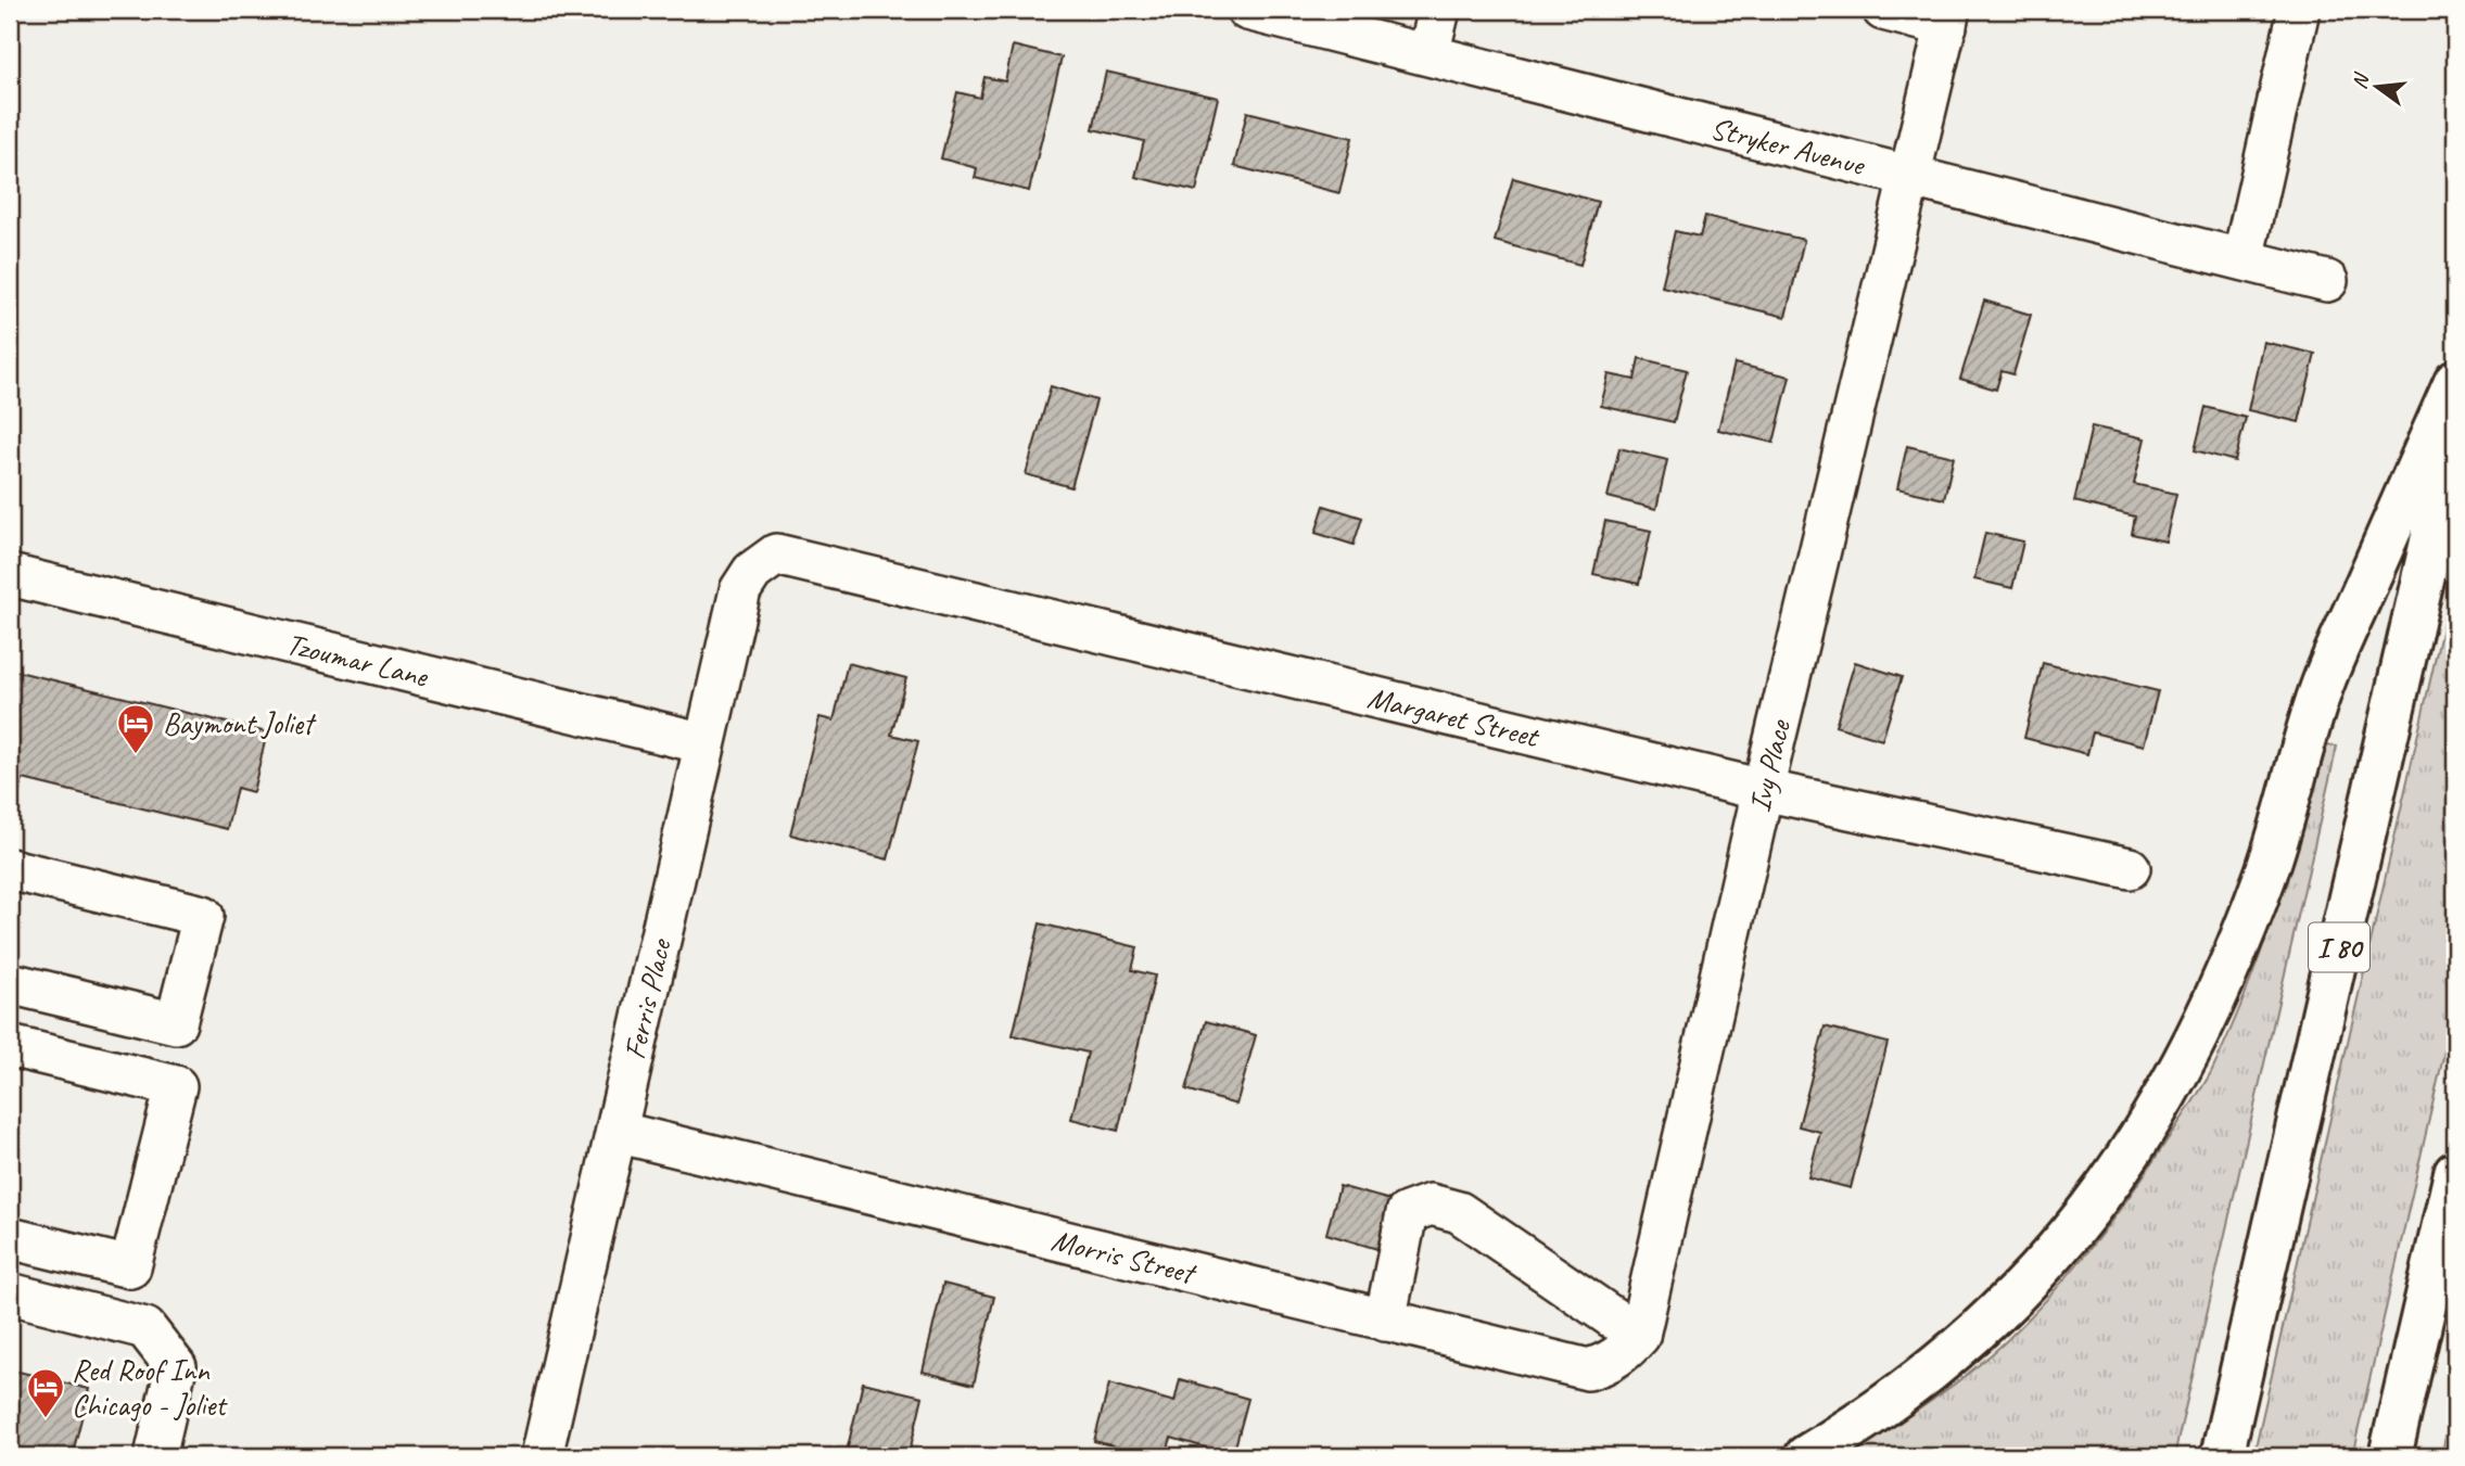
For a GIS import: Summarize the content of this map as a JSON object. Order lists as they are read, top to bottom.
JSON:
{
  "streets": {
    "highway": ["I 80"],
    "street": [
      "Stryker Avenue",
      "Tzoumar Lane",
      "Margaret Street",
      "Ivy Place",
      "Ferris Place",
      "Morris Street"
    ]
  },
  "crossings": [
    ["Stryker Avenue", "Ivy Place"],
    ["Tzoumar Lane", "Ferris Place"],
    ["Margaret Street", "Ivy Place"],
    ["Margaret Street", "Ferris Place"],
    ["Ivy Place", "Morris Street"],
    ["Ferris Place", "Morris Street"]
  ],
  "places": {
    "hotel": ["Baymont Joliet", "Red Roof Inn Chicago - Joliet"]
  },
  "north": "left"
}
